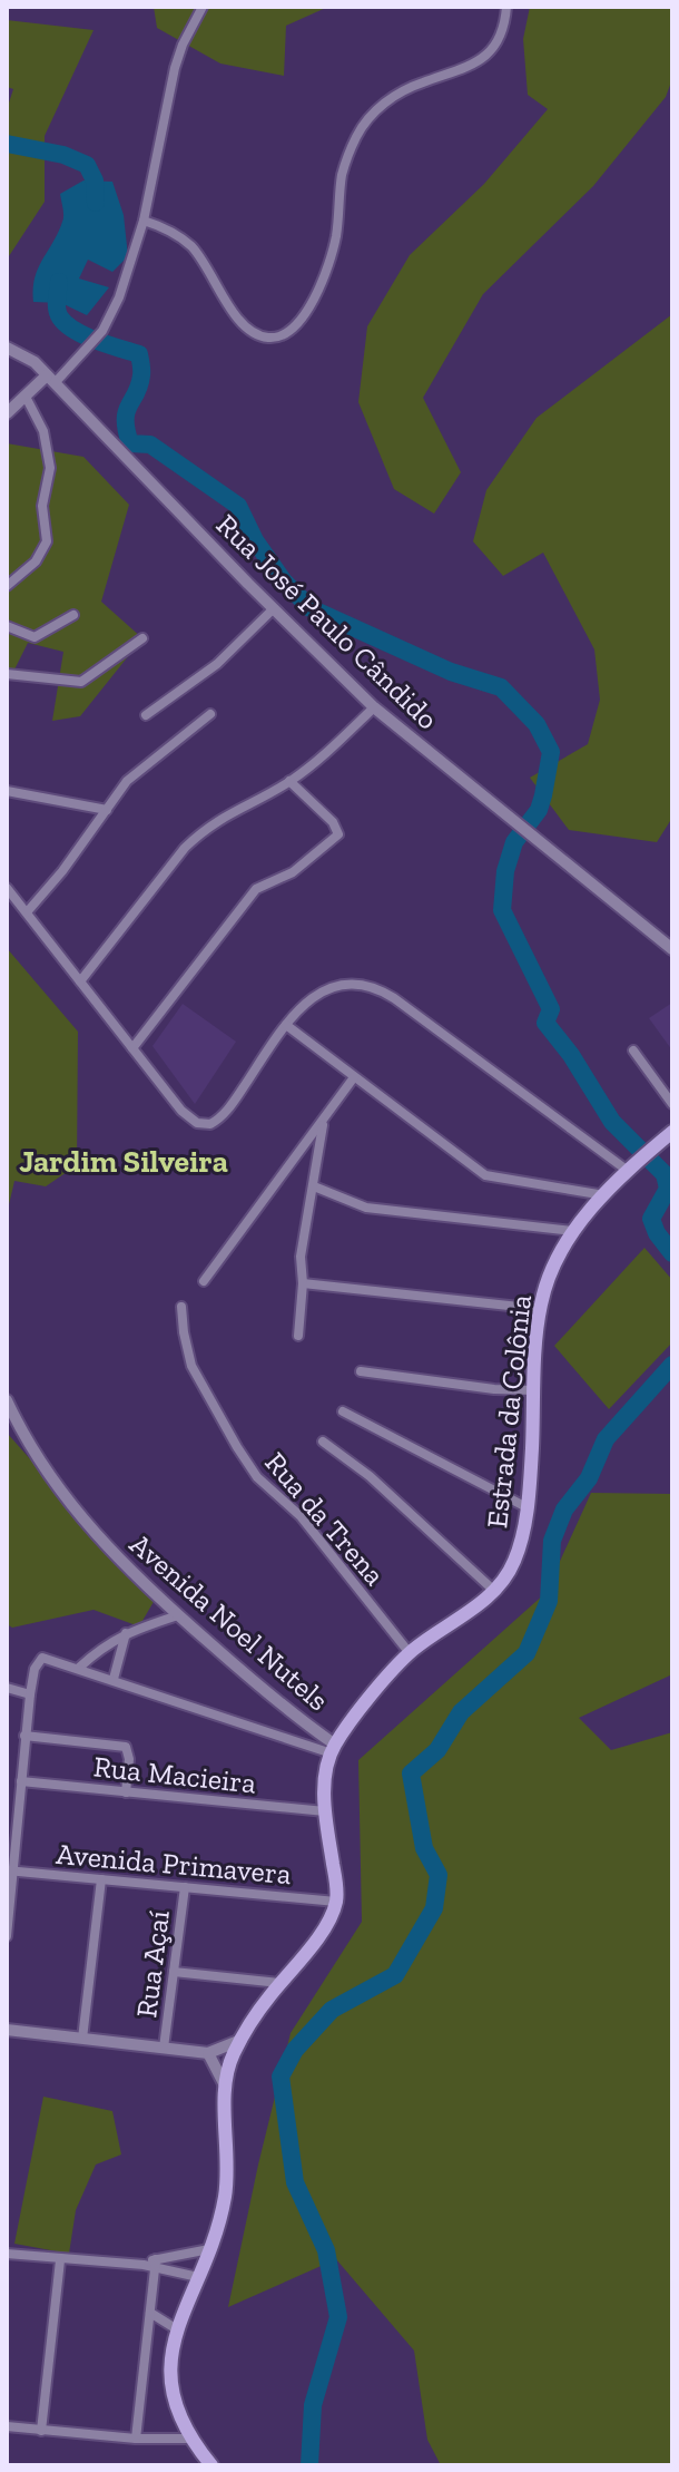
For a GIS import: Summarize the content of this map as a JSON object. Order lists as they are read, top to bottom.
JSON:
{
  "streets": {
    "main road": ["Estrada da Colônia"],
    "street": [
      "Rua José Paulo Cândido",
      "Rua da Trena",
      "Avenida Noel Nutels",
      "Rua Macieira",
      "Avenida Primavera",
      "Rua Açaí"
    ]
  },
  "crossings": [
    ["Estrada da Colônia", "Rua da Trena"],
    ["Estrada da Colônia", "Avenida Noel Nutels"],
    ["Avenida Primavera", "Rua Açaí"]
  ],
  "districts": ["Jardim Silveira"]
}
